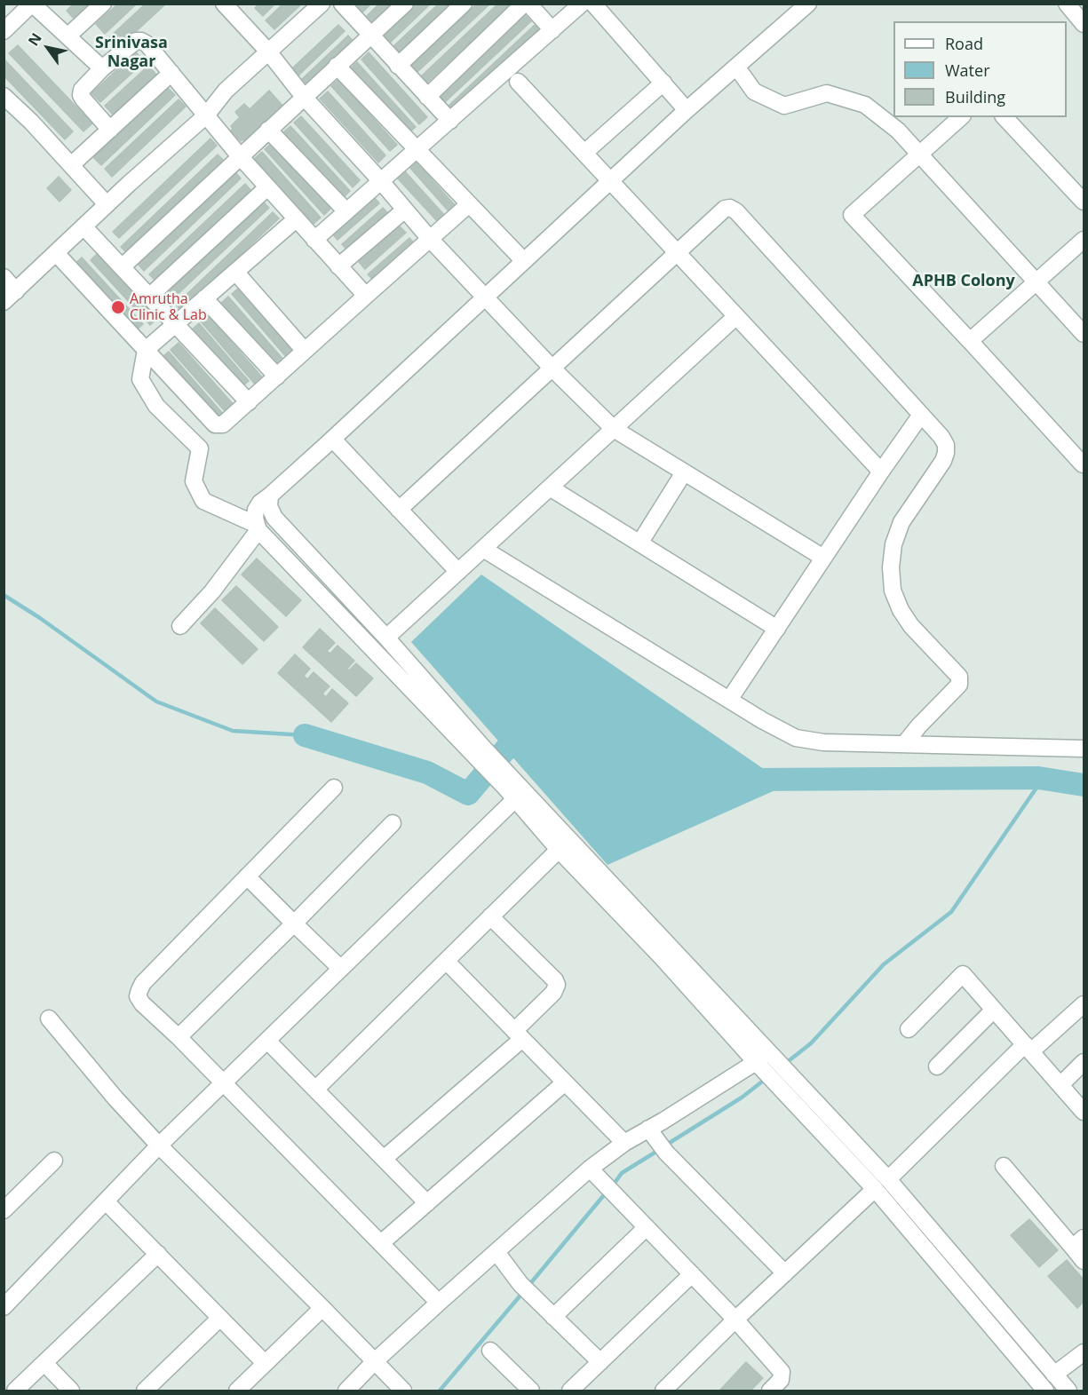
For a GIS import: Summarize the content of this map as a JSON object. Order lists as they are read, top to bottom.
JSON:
{
  "districts": ["Srinivasa Nagar", "APHB Colony"],
  "places": ["Amrutha Clinic & Lab"],
  "legend": ["Road", "Water", "Building"],
  "north": "top left"
}
